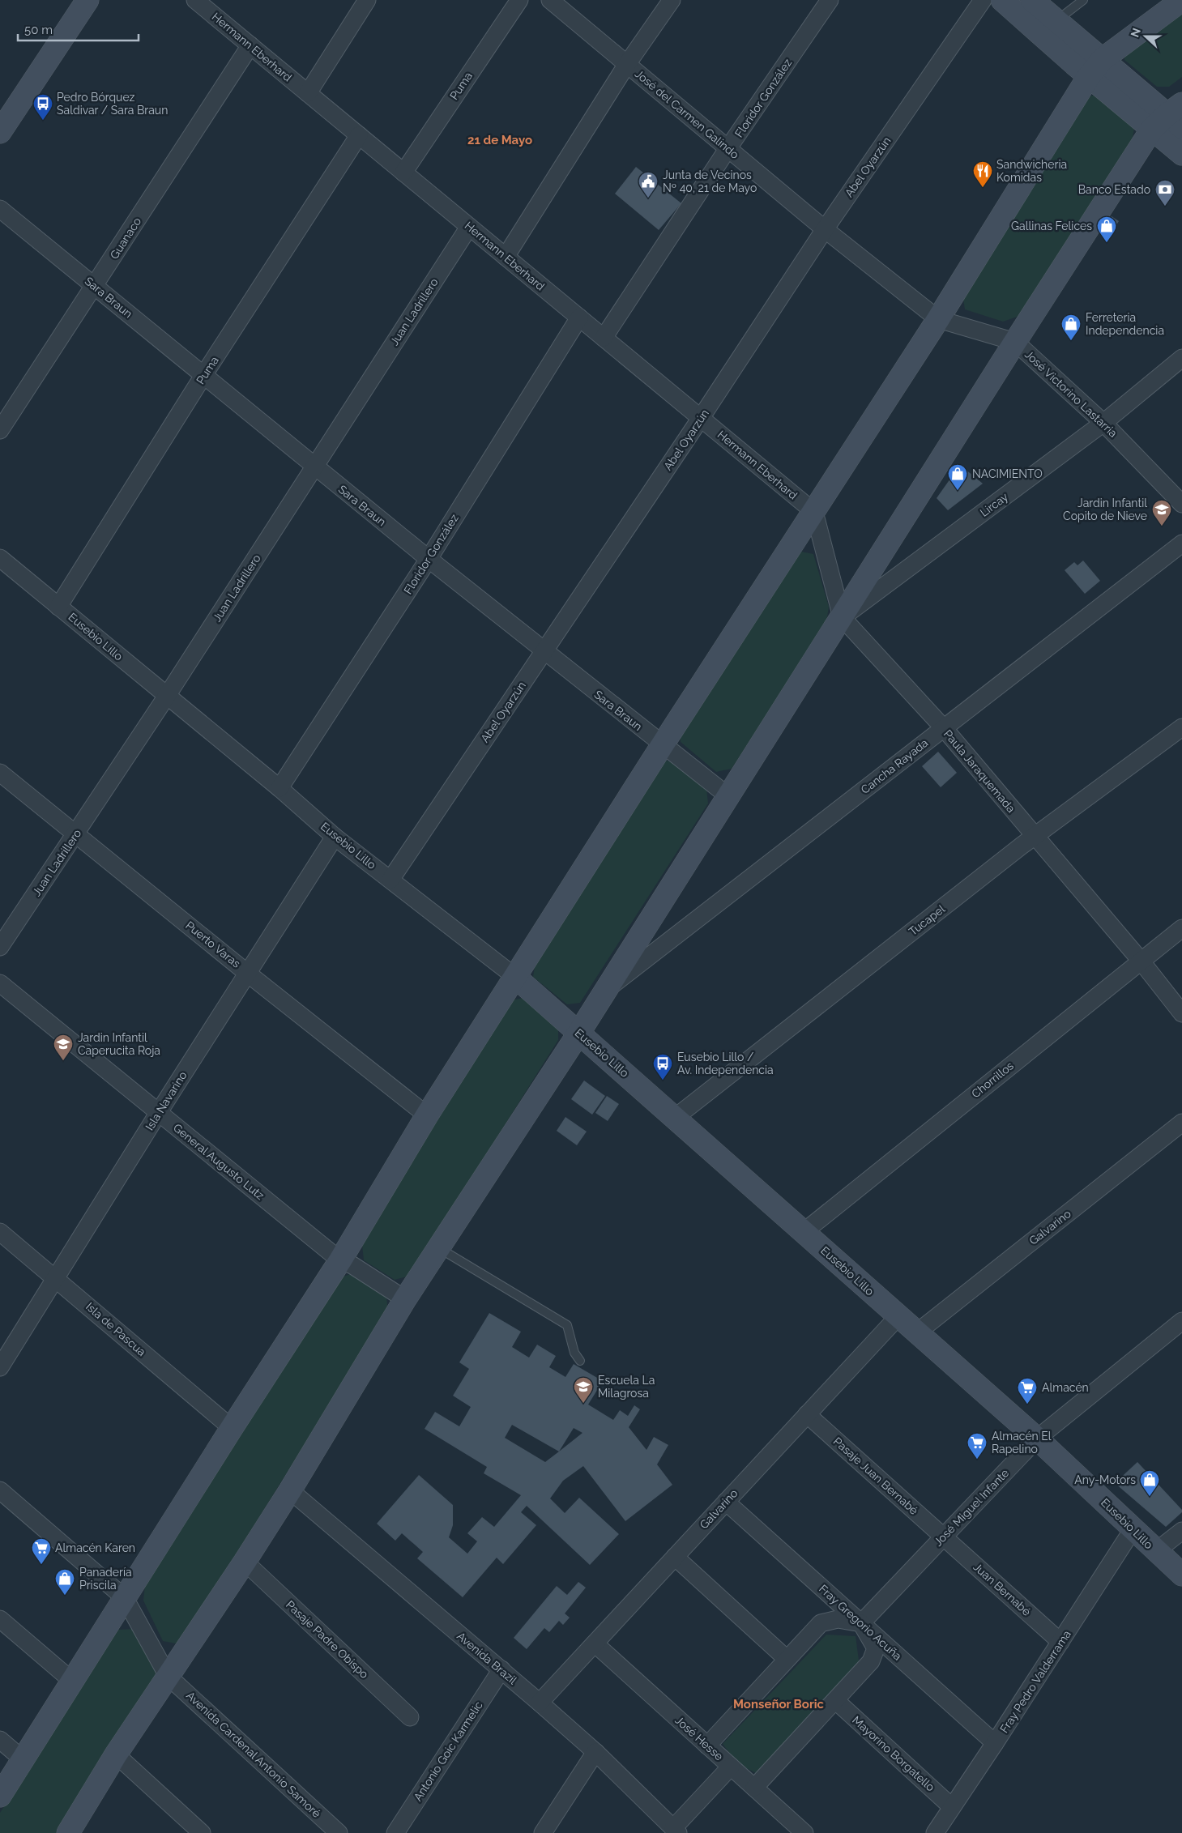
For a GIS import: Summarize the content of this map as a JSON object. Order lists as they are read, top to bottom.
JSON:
{
  "streets": {
    "main road": ["Eusebio Lillo"],
    "street": [
      "Hermann Eberhard",
      "Puma",
      "Floridor González",
      "José del Carmen Galindo",
      "Abel Oyarzún",
      "Guanaco",
      "Sara Braun",
      "Juan Ladrillero",
      "José Victorino Lastarria",
      "Lircay",
      "Cancha Rayada",
      "Paula Jaraquemada",
      "Tucapel",
      "Puerto Varas",
      "Chorrillos",
      "Isla Navarino",
      "General Augusto Lutz",
      "Galvarino",
      "Isla de Pascua",
      "Pasaje Juan Bernabé",
      "José Miguel Infante",
      "Juan Bernabé",
      "Fray Gregorio Acuña",
      "Pasaje Padre Obispo",
      "Avenida Brazil",
      "Fray Pedro Valderrama",
      "José Hesse",
      "Antonio Goic Karmelic",
      "Mayorino Borgatello",
      "Avenida Cardenal Antonio Samoré"
    ]
  },
  "crossings": [
    ["Hermann Eberhard", "Puma"],
    ["Hermann Eberhard", "Floridor González"],
    ["Hermann Eberhard", "Abel Oyarzún"],
    ["Hermann Eberhard", "Guanaco"],
    ["Hermann Eberhard", "Juan Ladrillero"],
    ["Hermann Eberhard", "Paula Jaraquemada"],
    ["Puma", "Sara Braun"],
    ["Puma", "Eusebio Lillo"],
    ["Floridor González", "José del Carmen Galindo"],
    ["Floridor González", "Sara Braun"],
    ["Floridor González", "Eusebio Lillo"],
    ["José del Carmen Galindo", "Abel Oyarzún"],
    ["José del Carmen Galindo", "José Victorino Lastarria"],
    ["Abel Oyarzún", "Sara Braun"],
    ["Abel Oyarzún", "Eusebio Lillo"],
    ["Guanaco", "Sara Braun"],
    ["Sara Braun", "Juan Ladrillero"],
    ["Juan Ladrillero", "Eusebio Lillo"],
    ["Juan Ladrillero", "Puerto Varas"],
    ["José Victorino Lastarria", "Lircay"],
    ["Lircay", "Paula Jaraquemada"],
    ["Eusebio Lillo", "Tucapel"],
    ["Eusebio Lillo", "Chorrillos"],
    ["Eusebio Lillo", "Isla Navarino"],
    ["Eusebio Lillo", "Galvarino"],
    ["Eusebio Lillo", "José Miguel Infante"],
    ["Eusebio Lillo", "Fray Pedro Valderrama"],
    ["Cancha Rayada", "Paula Jaraquemada"],
    ["Paula Jaraquemada", "Tucapel"],
    ["Paula Jaraquemada", "Chorrillos"],
    ["Puerto Varas", "Isla Navarino"],
    ["Isla Navarino", "General Augusto Lutz"],
    ["Isla Navarino", "Isla de Pascua"],
    ["Galvarino", "Pasaje Juan Bernabé"],
    ["Galvarino", "Fray Gregorio Acuña"],
    ["Galvarino", "Avenida Brazil"],
    ["Galvarino", "José Hesse"],
    ["Pasaje Juan Bernabé", "José Miguel Infante"],
    ["Pasaje Juan Bernabé", "Juan Bernabé"],
    ["José Miguel Infante", "Juan Bernabé"],
    ["José Miguel Infante", "Fray Gregorio Acuña"],
    ["Juan Bernabé", "Fray Pedro Valderrama"],
    ["Fray Gregorio Acuña", "Fray Pedro Valderrama"],
    ["Avenida Brazil", "Antonio Goic Karmelic"],
    ["Fray Pedro Valderrama", "Mayorino Borgatello"]
  ],
  "districts": ["21 de Mayo", "Monseñor Boric"],
  "places": {
    "bus stop": ["Pedro Bórquez Saldivar / Sara Braun", "Eusebio Lillo / Av. Independencia"],
    "restaurant": ["Sandwicheria Komidas"],
    "public building": ["Junta de Vecinos Nº 40, 21 de Mayo"],
    "bank": ["Banco Estado"],
    "shop": [
      "Gallinas Felices",
      "Ferreteria Independencia",
      "NACIMIENTO",
      "Any-Motors",
      "Panadería Priscila"
    ],
    "school or university": ["Jardin Infantil Copito de Nieve", "Jardin Infantil Caperucita Roja", "Escuela La Milagrosa"],
    "supermarket": ["Almacén", "Almacén El Rapelino", "Almacén Karen"]
  },
  "scale_bar": "50 m",
  "north": "left"
}
